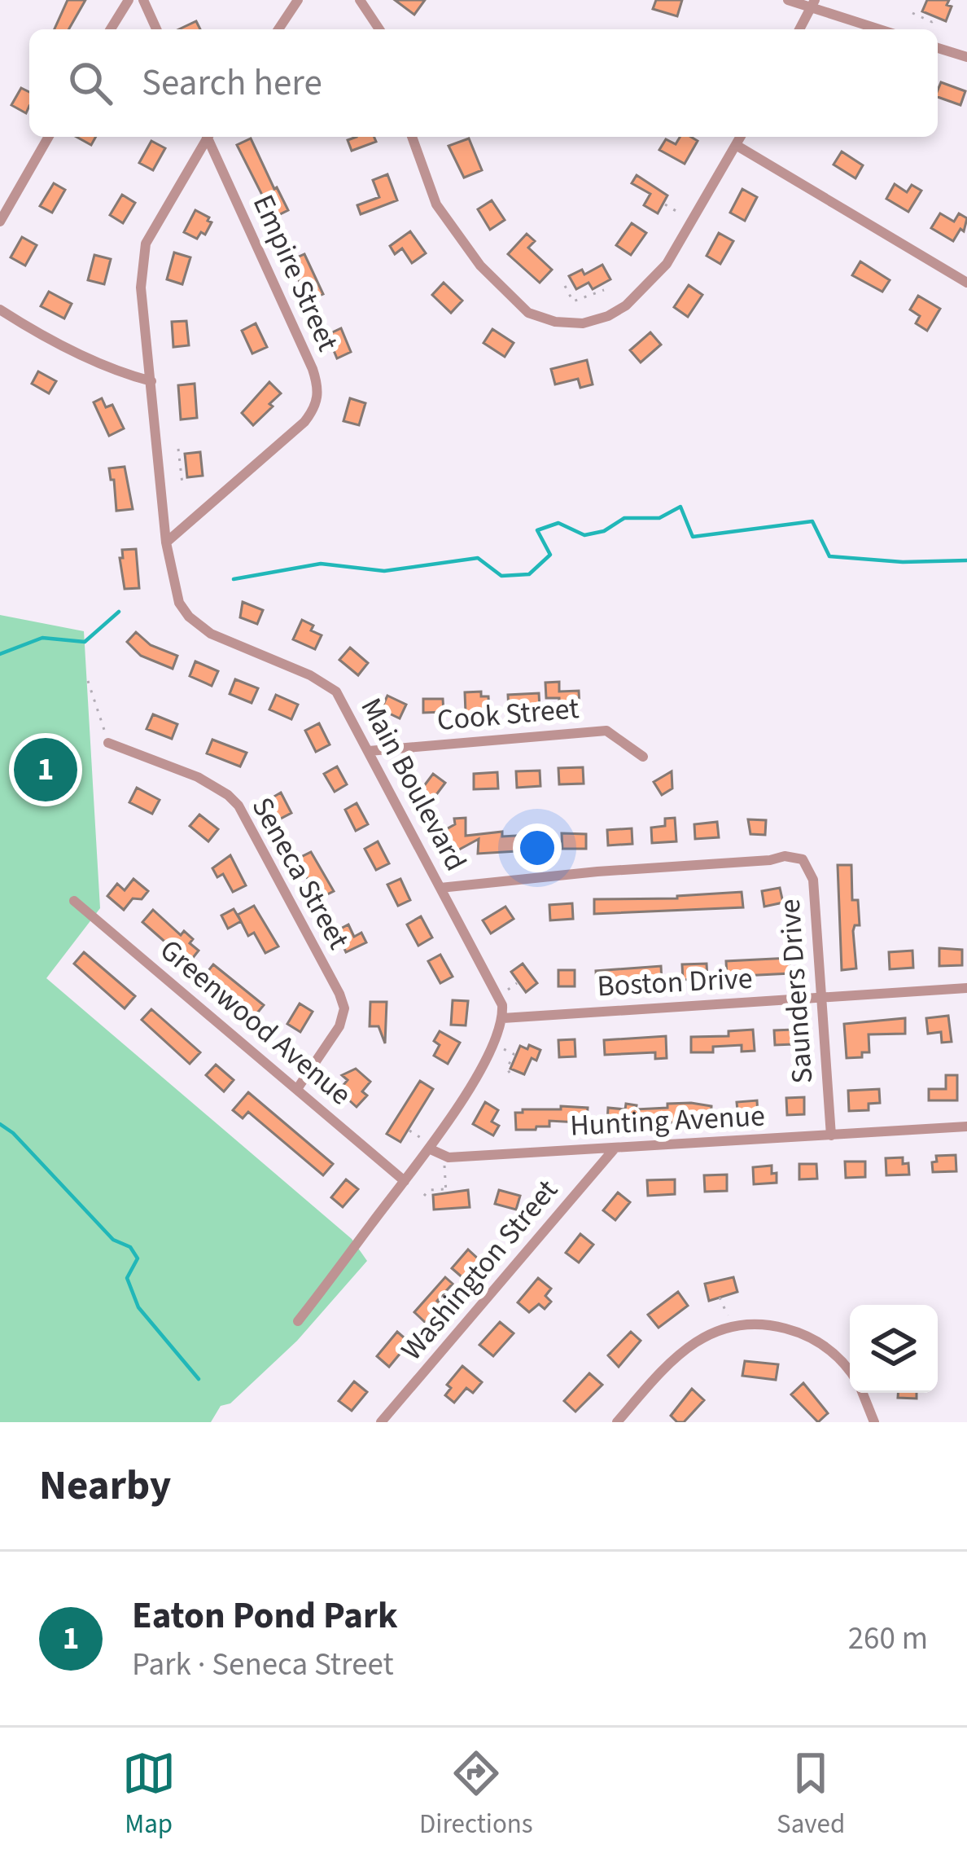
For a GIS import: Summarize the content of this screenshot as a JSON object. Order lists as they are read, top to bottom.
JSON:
{
  "streets": {
    "street": [
      "Empire Street",
      "Cook Street",
      "Main Boulevard",
      "Seneca Street",
      "Boston Drive",
      "Saunders Drive",
      "Greenwood Avenue",
      "Hunting Avenue",
      "Washington Street"
    ]
  },
  "crossings": [
    ["Empire Street", "Main Boulevard"],
    ["Cook Street", "Main Boulevard"],
    ["Main Boulevard", "Boston Drive"],
    ["Main Boulevard", "Saunders Drive"],
    ["Seneca Street", "Greenwood Avenue"],
    ["Boston Drive", "Saunders Drive"],
    ["Saunders Drive", "Hunting Avenue"],
    ["Hunting Avenue", "Washington Street"]
  ],
  "page": {
    "search": "Search here",
    "pins": "1",
    "heading": "Nearby",
    "list": [
      {
        "mark": "1",
        "name": "Eaton Pond Park",
        "note": "Park · Seneca Street",
        "value": "260 m"
      }
    ],
    "nav": ["Map", "Directions", "Saved"]
  }
}
